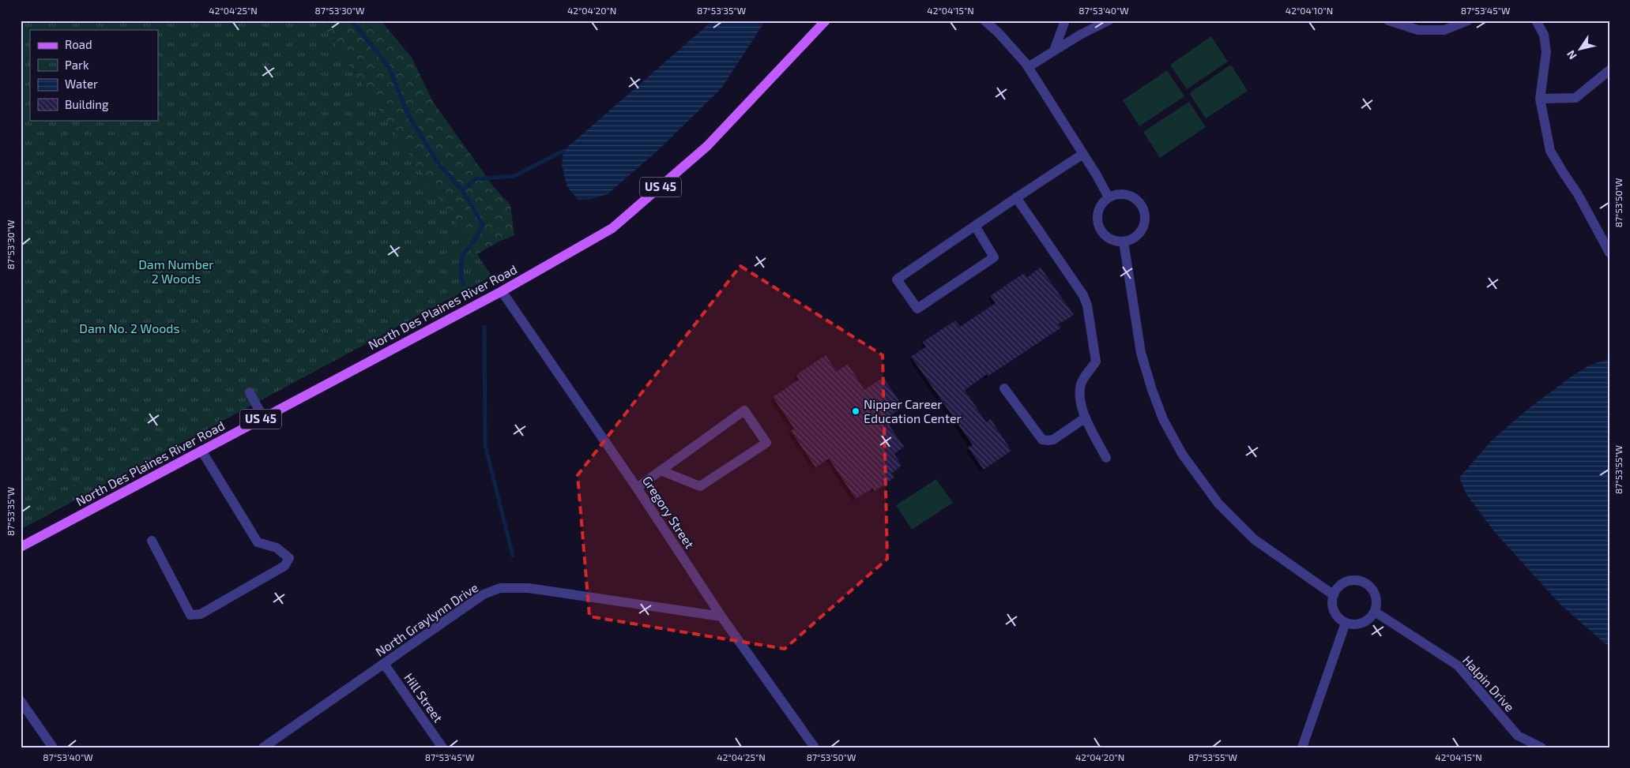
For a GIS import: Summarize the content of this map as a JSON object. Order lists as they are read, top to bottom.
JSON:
{
  "streets": {
    "main road": ["US 45", "North Des Plaines River Road"],
    "street": [
      "Gregory Street",
      "North Graylynn Drive",
      "Halpin Drive",
      "Hill Street"
    ]
  },
  "crossings": [
    ["North Des Plaines River Road", "Gregory Street"],
    ["Gregory Street", "North Graylynn Drive"],
    ["North Graylynn Drive", "Hill Street"]
  ],
  "parks": ["Dam Number 2 Woods", "Dam No. 2 Woods"],
  "places": ["Nipper Career Education Center"],
  "legend": [
    "Road",
    "Park",
    "Water",
    "Building"
  ],
  "north": "bottom left",
  "coordinates": [
    "42°04'25\"N",
    "87°53'30\"W",
    "42°04'20\"N",
    "87°53'35\"W",
    "42°04'15\"N",
    "87°53'40\"W",
    "42°04'10\"N",
    "87°53'45\"W",
    "87°53'50\"W",
    "87°53'55\"W"
  ]
}
